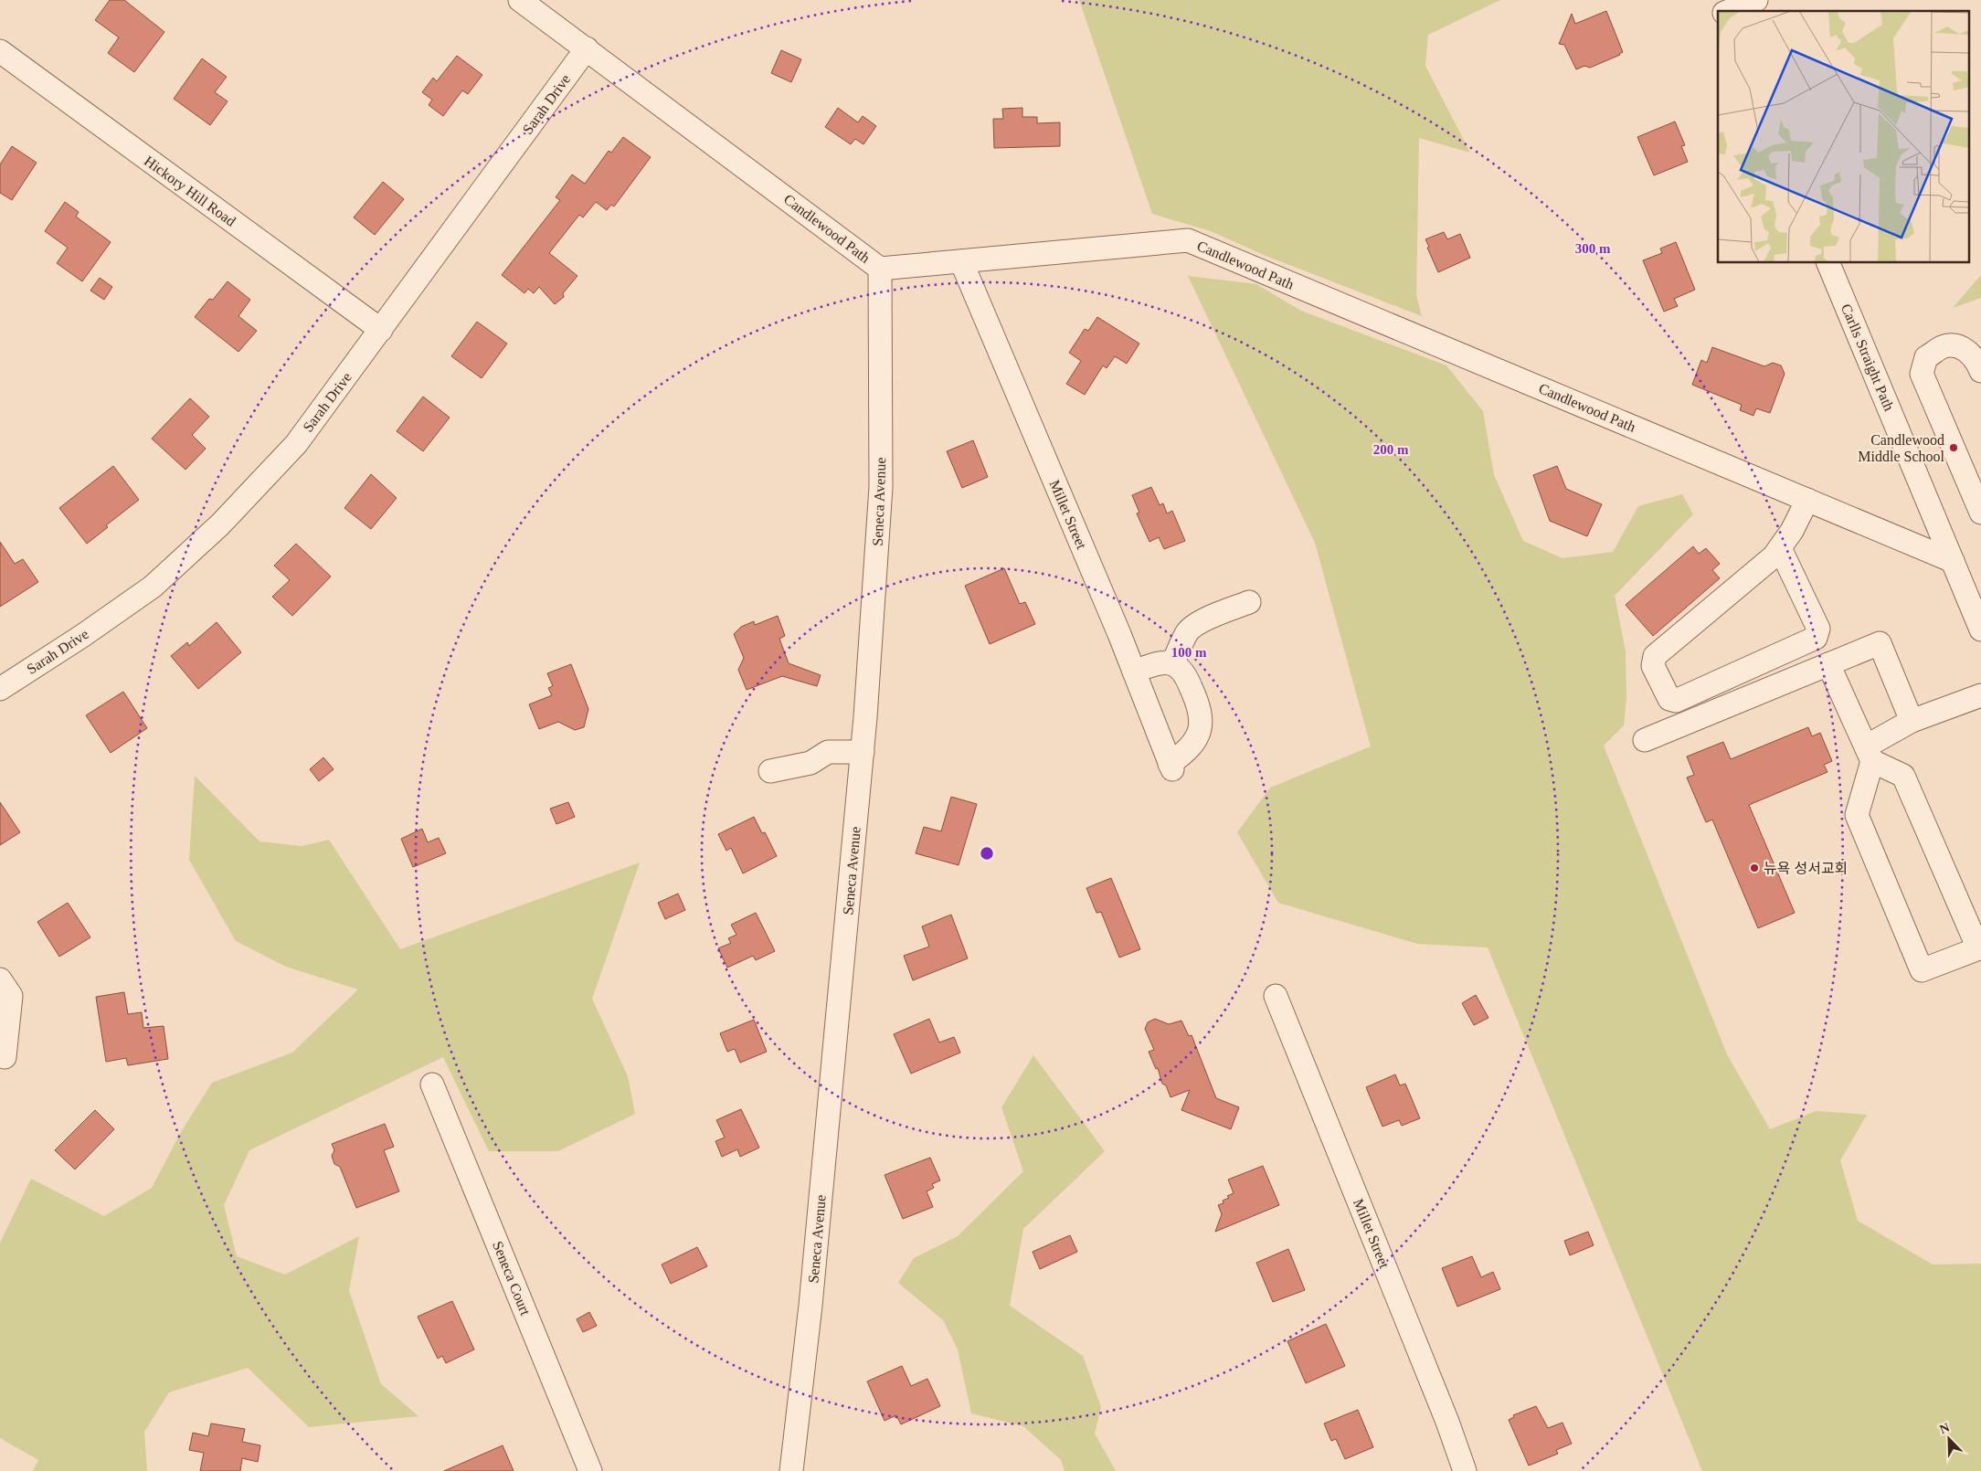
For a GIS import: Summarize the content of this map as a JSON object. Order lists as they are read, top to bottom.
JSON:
{
  "streets": {
    "street": [
      "Sarah Drive",
      "Hickory Hill Road",
      "Candlewood Path",
      "Carlls Straight Path",
      "Seneca Avenue",
      "Millet Street",
      "Seneca Court"
    ]
  },
  "crossings": [
    ["Sarah Drive", "Hickory Hill Road"],
    ["Sarah Drive", "Candlewood Path"],
    ["Candlewood Path", "Carlls Straight Path"],
    ["Candlewood Path", "Seneca Avenue"],
    ["Candlewood Path", "Millet Street"]
  ],
  "places": ["Candlewood Middle School", "뉴욕 성서교회"],
  "north": "top left",
  "rings": ["300 m", "200 m", "100 m"]
}
